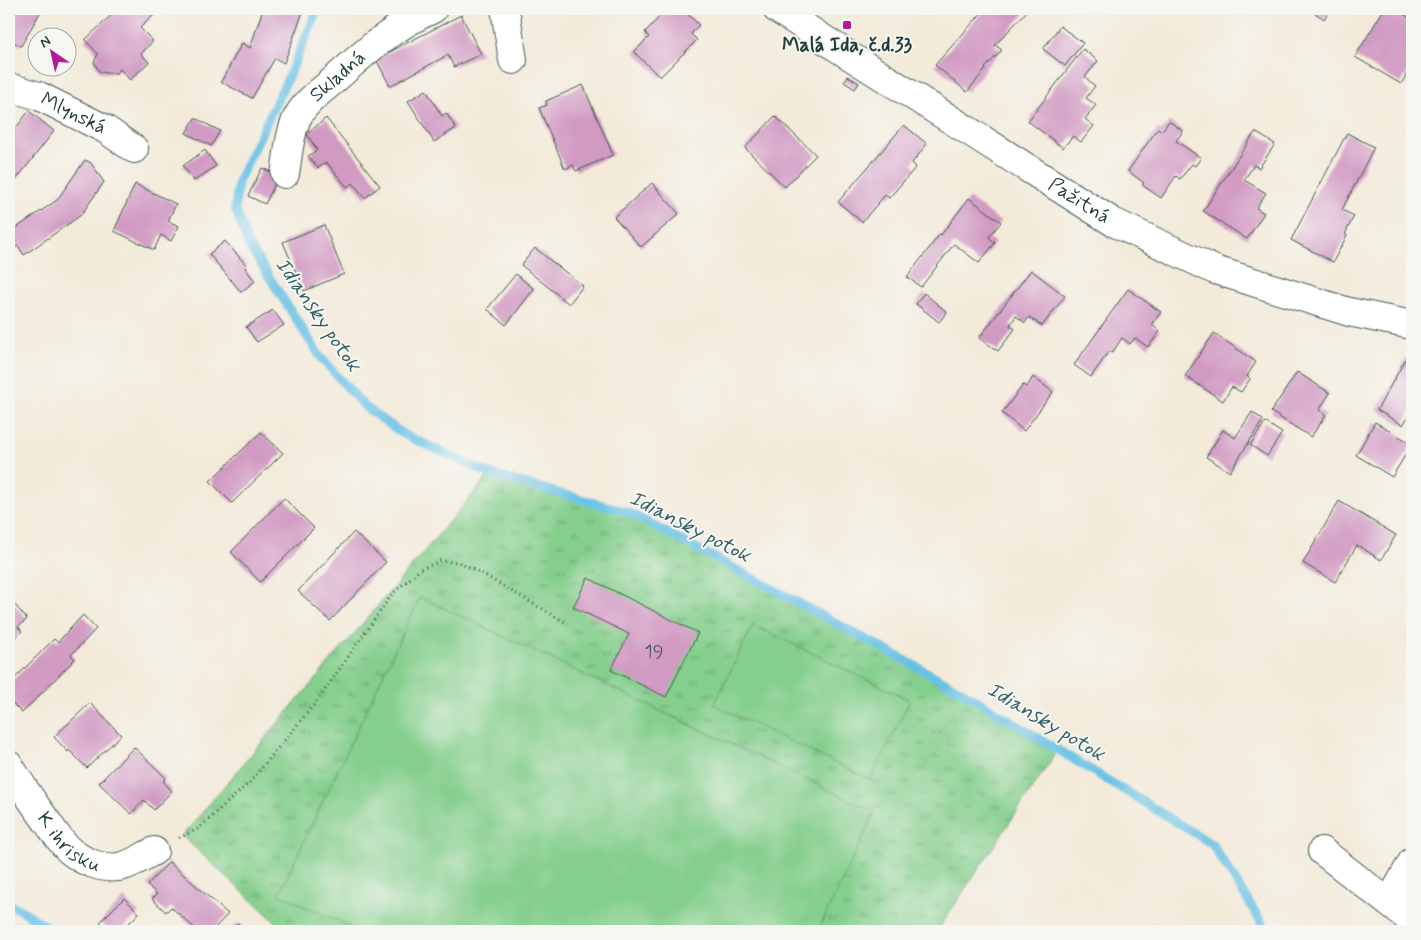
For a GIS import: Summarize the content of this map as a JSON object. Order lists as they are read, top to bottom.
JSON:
{
  "streets": {
    "street": [
      "Skladná",
      "Mlynská",
      "Pažitná",
      "K ihrisku"
    ]
  },
  "water": ["Idiansky potok"],
  "places": {
    "transit": ["Malá Ida, č.d.33"]
  },
  "house_numbers": ["19"],
  "north": "top left"
}
